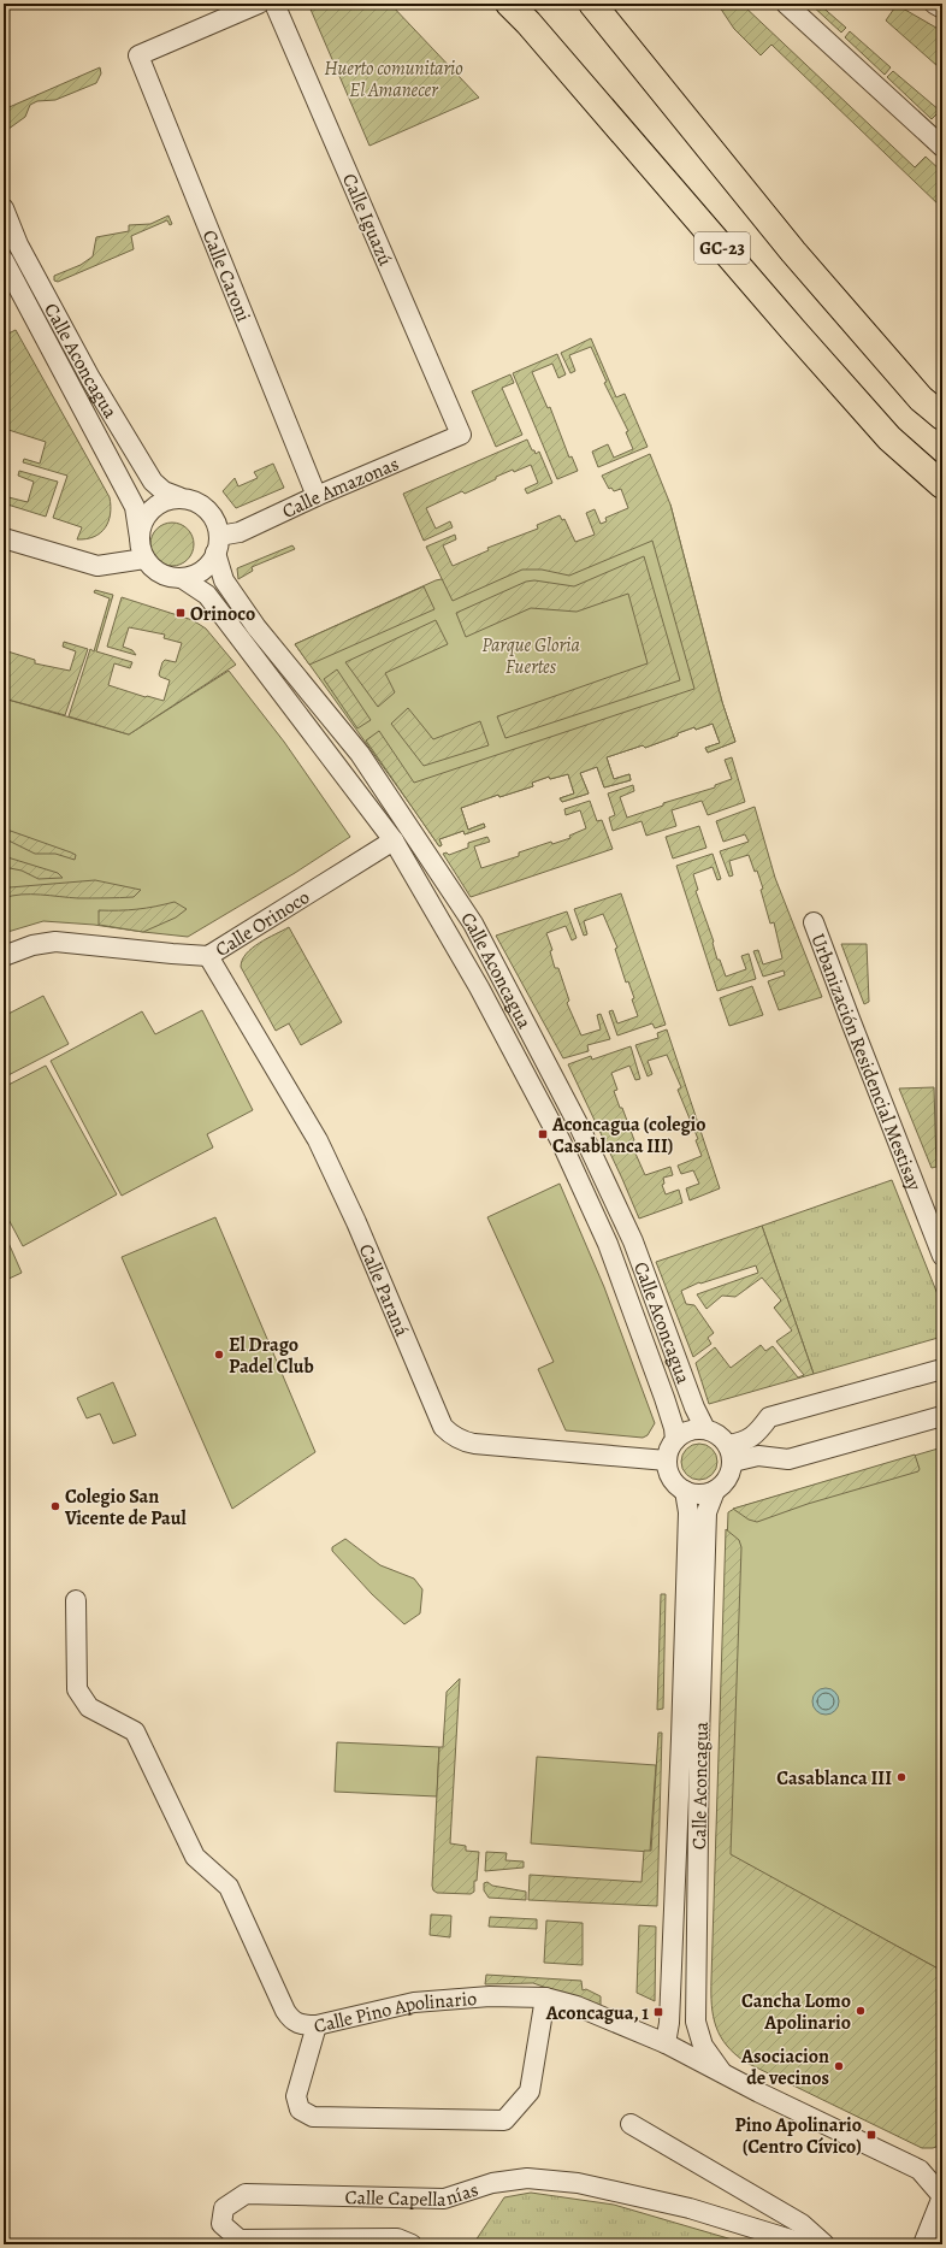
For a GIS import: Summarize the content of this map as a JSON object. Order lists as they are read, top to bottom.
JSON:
{
  "streets": {
    "highway": ["GC-23"],
    "street": [
      "Calle Iguazú",
      "Calle Caroni",
      "Calle Aconcagua",
      "Calle Amazonas",
      "Calle Orinoco",
      "Urbanización Residencial Mestisay",
      "Calle Paraná",
      "Calle Pino Apolinario",
      "Calle Capellanías"
    ]
  },
  "crossings": [
    ["Calle Iguazú", "Calle Amazonas"],
    ["Calle Caroni", "Calle Amazonas"],
    ["Calle Aconcagua", "Calle Amazonas"],
    ["Calle Aconcagua", "Calle Orinoco"],
    ["Calle Aconcagua", "Calle Paraná"],
    ["Calle Aconcagua", "Calle Pino Apolinario"],
    ["Calle Orinoco", "Calle Paraná"]
  ],
  "parks": ["Huerto comunitario El Amanecer", "Parque Gloria Fuertes"],
  "places": {
    "transit": [
      "Orinoco",
      "Aconcagua (colegio Casablanca III)",
      "Aconcagua, 1",
      "Pino Apolinario (Centro Cívico)"
    ],
    "other": [
      "El Drago Padel Club",
      "Colegio San Vicente de Paul",
      "Casablanca III",
      "Cancha Lomo Apolinario",
      "Asociacion de vecinos"
    ]
  }
}
